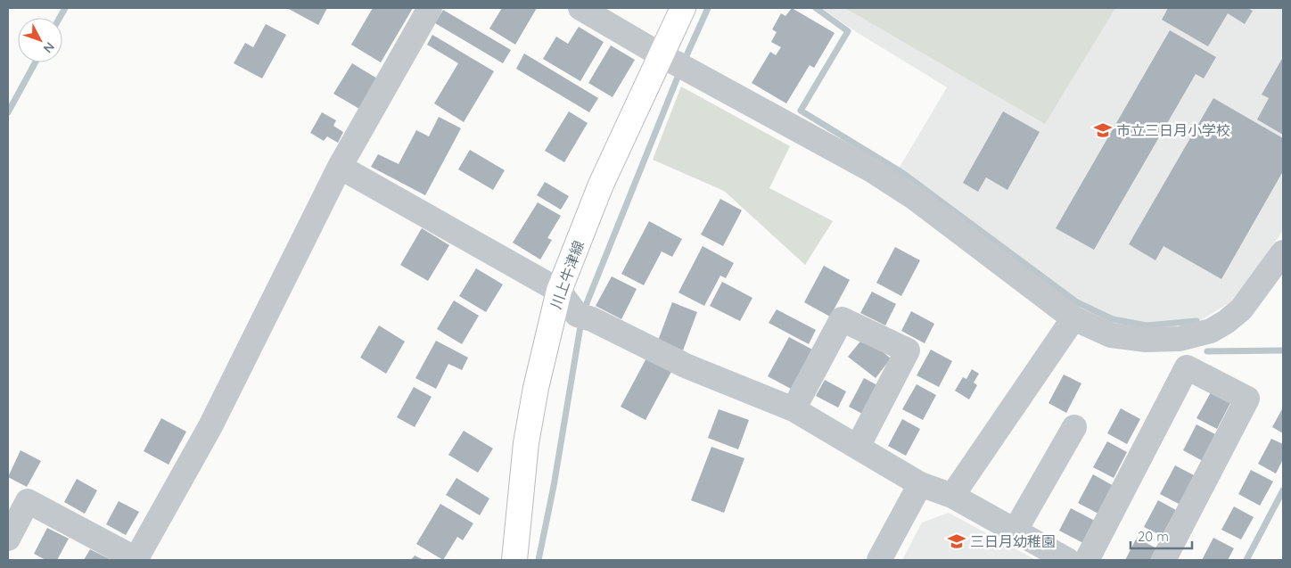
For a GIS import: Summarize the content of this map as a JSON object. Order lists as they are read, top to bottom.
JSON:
{
  "streets": {
    "main road": ["川上牛津線"]
  },
  "places": {
    "school or university": ["市立三日月小学校", "三日月幼稚園"]
  },
  "scale_bar": "20 m",
  "north": "bottom right"
}
